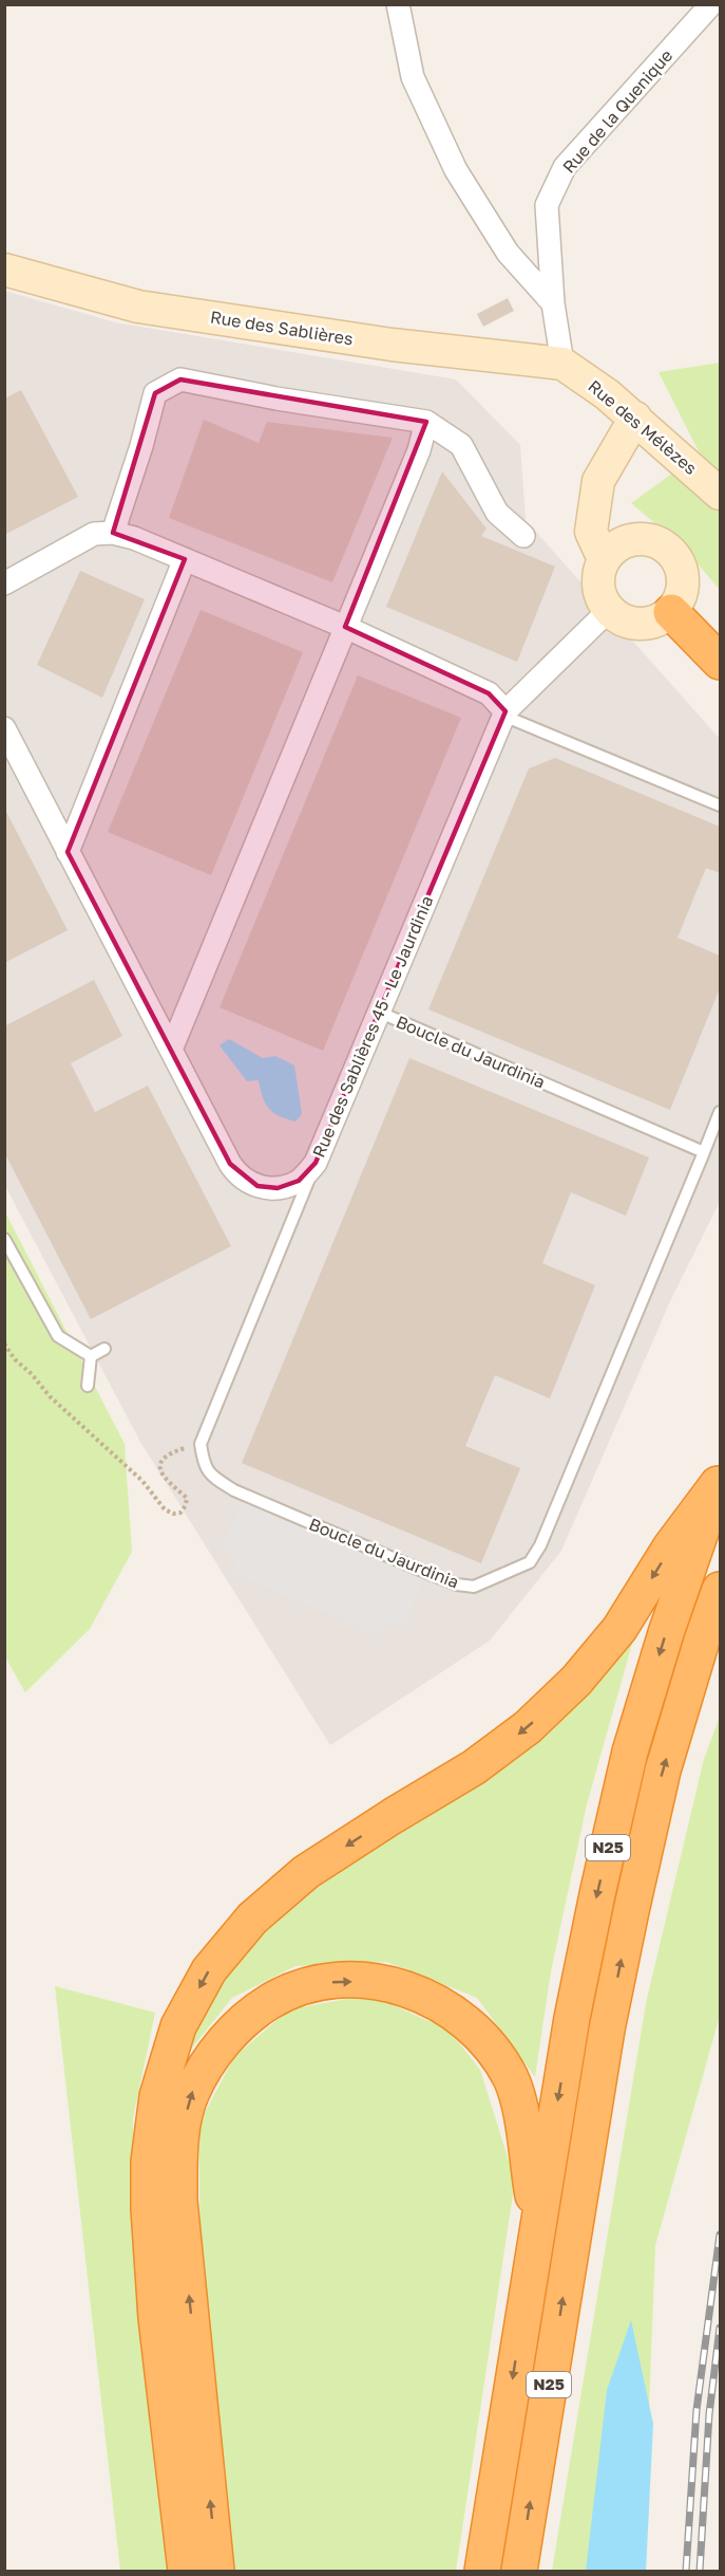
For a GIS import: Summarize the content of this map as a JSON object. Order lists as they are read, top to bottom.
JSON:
{
  "streets": {
    "highway": ["N25"],
    "street": [
      "Rue de la Quenique",
      "Rue des Sablières",
      "Rue des Mélèzes",
      "Rue des Sablières 45 - Le Jaurdinia"
    ],
    "lane": ["Boucle du Jaurdinia"]
  },
  "crossings": [
    ["Rue de la Quenique", "Rue des Sablières"],
    ["Rue de la Quenique", "Rue des Mélèzes"],
    ["Rue des Sablières", "Rue des Mélèzes"],
    ["Rue des Sablières 45 - Le Jaurdinia", "Boucle du Jaurdinia"]
  ]
}
